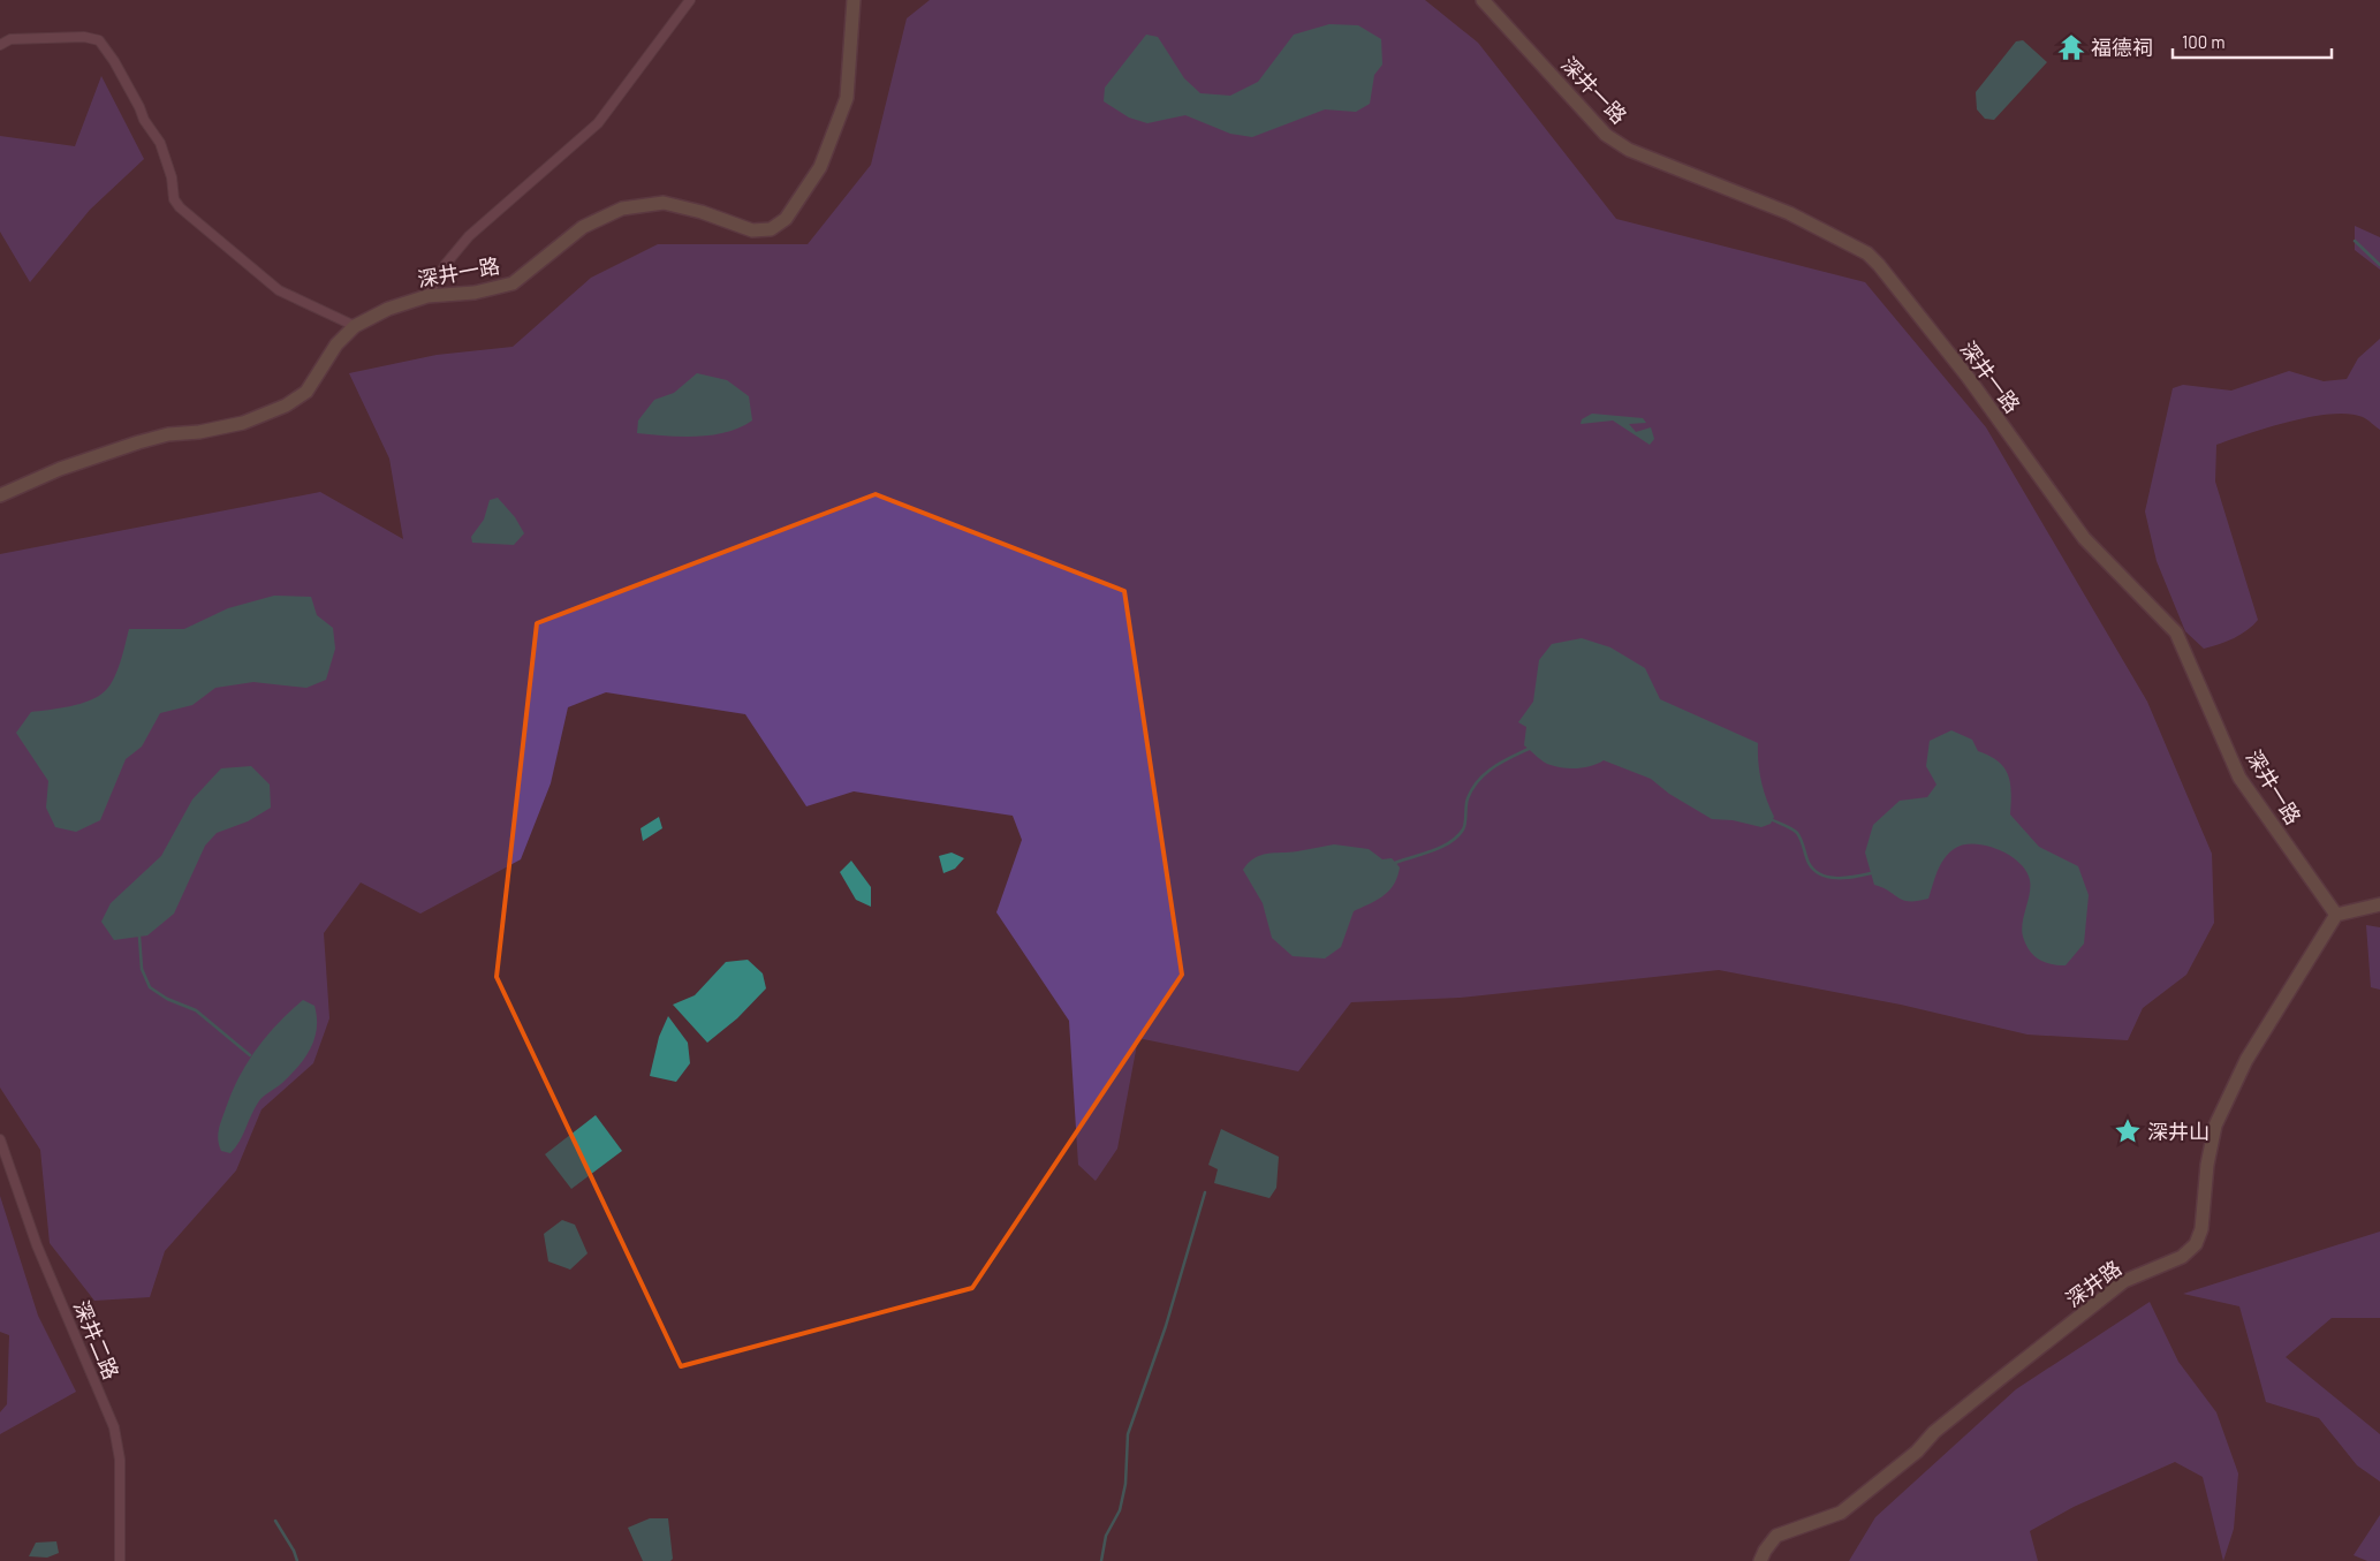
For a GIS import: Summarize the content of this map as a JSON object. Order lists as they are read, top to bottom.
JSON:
{
  "streets": {
    "street": ["深井一路", "深井路", "深井二路"]
  },
  "crossings": [
    ["深井一路", "深井路"]
  ],
  "places": {
    "temple": ["福德祠"],
    "place": ["深井山"]
  },
  "scale_bar": "100 m"
}
